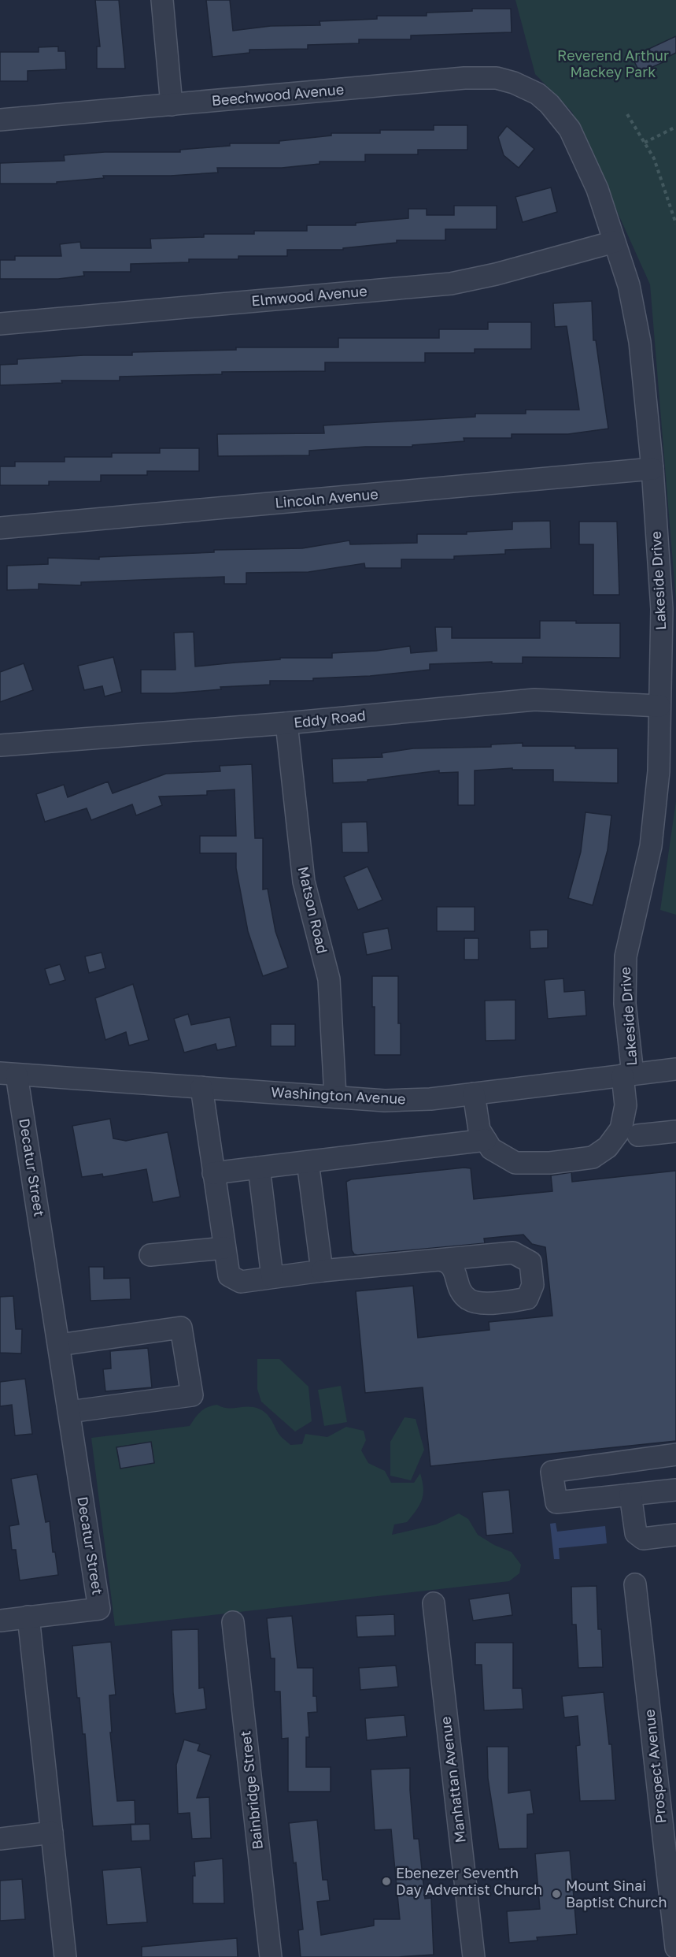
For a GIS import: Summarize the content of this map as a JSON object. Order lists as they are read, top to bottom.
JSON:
{
  "streets": {
    "street": [
      "Beechwood Avenue",
      "Elmwood Avenue",
      "Lincoln Avenue",
      "Lakeside Drive",
      "Eddy Road",
      "Matson Road",
      "Washington Avenue",
      "Decatur Street",
      "Prospect Avenue",
      "Manhattan Avenue",
      "Bainbridge Street"
    ]
  },
  "crossings": [
    ["Beechwood Avenue", "Lakeside Drive"],
    ["Elmwood Avenue", "Lakeside Drive"],
    ["Lincoln Avenue", "Lakeside Drive"],
    ["Lakeside Drive", "Eddy Road"],
    ["Lakeside Drive", "Washington Avenue"],
    ["Eddy Road", "Matson Road"],
    ["Matson Road", "Washington Avenue"],
    ["Washington Avenue", "Decatur Street"]
  ],
  "parks": ["Reverend Arthur Mackey Park"],
  "places": ["Ebenezer Seventh Day Adventist Church", "Mount Sinai Baptist Church"]
}
